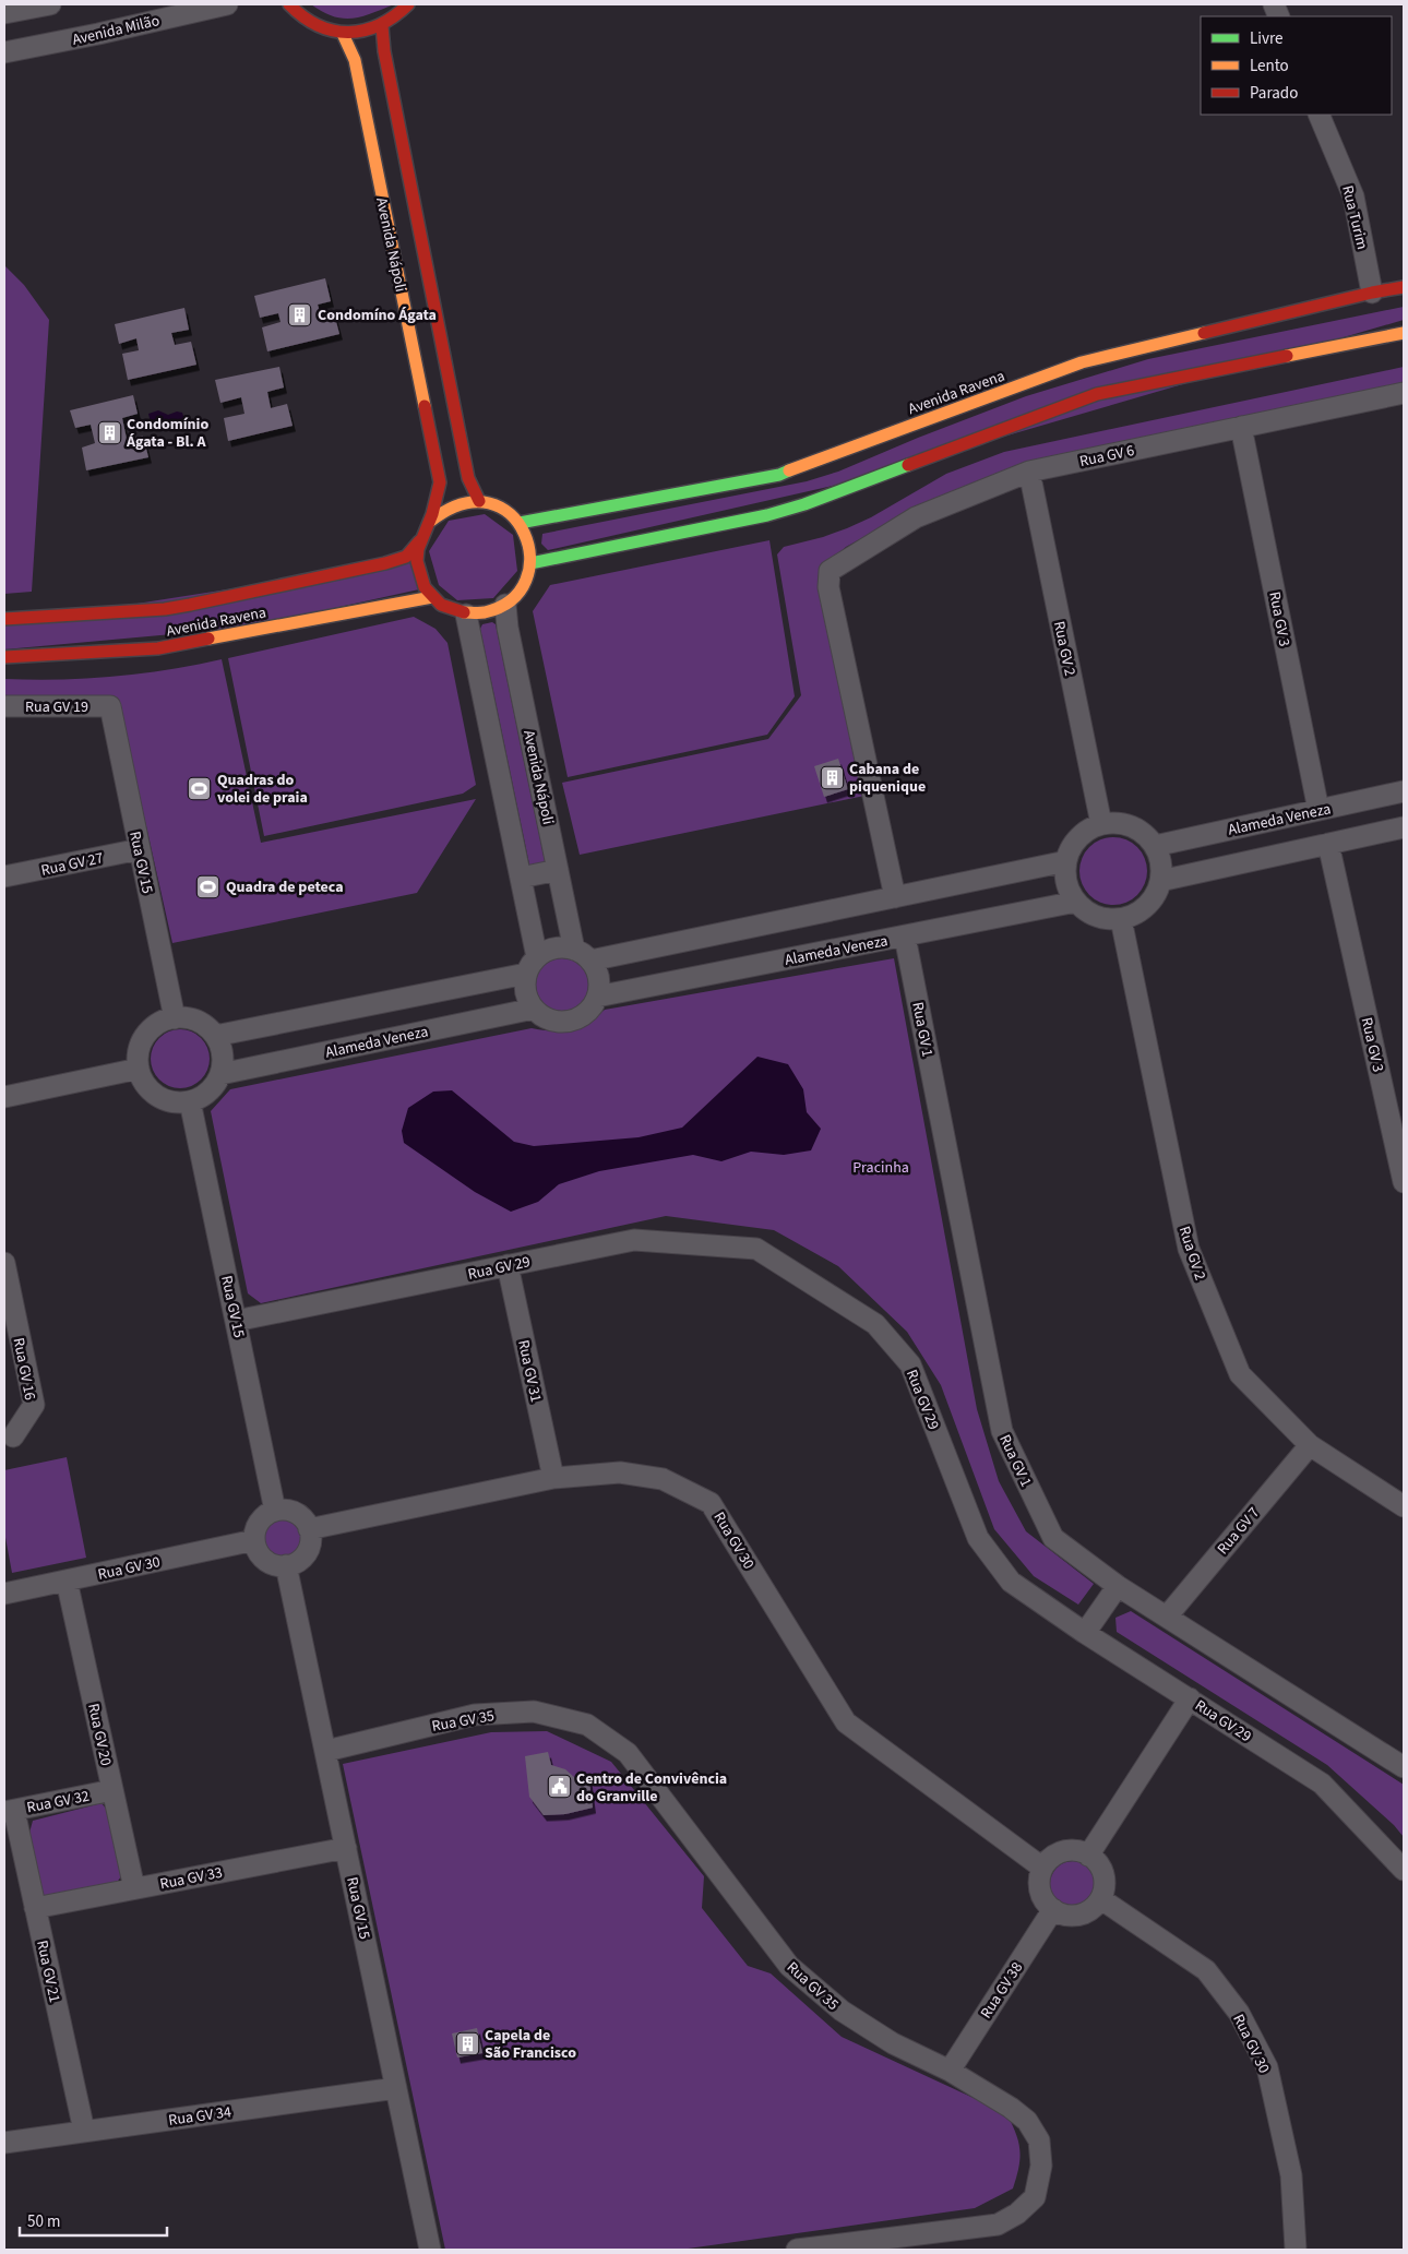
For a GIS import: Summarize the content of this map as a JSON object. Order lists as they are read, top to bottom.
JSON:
{
  "streets": {
    "main road": ["Avenida Nápoli", "Avenida Ravena"],
    "street": [
      "Avenida Milão",
      "Rua Turim",
      "Rua GV 6",
      "Rua GV 3",
      "Rua GV 2",
      "Rua GV 19",
      "Alameda Veneza",
      "Rua GV 15",
      "Rua GV 27",
      "Rua GV 1",
      "Rua GV 29",
      "Rua GV 16",
      "Rua GV 31",
      "Rua GV 7",
      "Rua GV 30",
      "Rua GV 35",
      "Rua GV 20",
      "Rua GV 32",
      "Rua GV 33",
      "Rua GV 21",
      "Rua GV 38",
      "Rua GV 34"
    ]
  },
  "crossings": [
    ["Rua Turim", "Avenida Ravena"],
    ["Avenida Nápoli", "Avenida Ravena"],
    ["Avenida Nápoli", "Alameda Veneza"],
    ["Rua GV 6", "Rua GV 3"],
    ["Rua GV 6", "Rua GV 2"],
    ["Rua GV 3", "Alameda Veneza"],
    ["Rua GV 2", "Alameda Veneza"],
    ["Rua GV 2", "Rua GV 7"],
    ["Rua GV 19", "Rua GV 15"],
    ["Alameda Veneza", "Rua GV 15"],
    ["Alameda Veneza", "Rua GV 1"],
    ["Rua GV 15", "Rua GV 27"],
    ["Rua GV 15", "Rua GV 29"],
    ["Rua GV 15", "Rua GV 30"],
    ["Rua GV 15", "Rua GV 35"],
    ["Rua GV 15", "Rua GV 33"],
    ["Rua GV 15", "Rua GV 34"],
    ["Rua GV 1", "Rua GV 7"],
    ["Rua GV 29", "Rua GV 31"],
    ["Rua GV 31", "Rua GV 30"],
    ["Rua GV 30", "Rua GV 20"],
    ["Rua GV 30", "Rua GV 38"],
    ["Rua GV 35", "Rua GV 38"],
    ["Rua GV 20", "Rua GV 32"],
    ["Rua GV 20", "Rua GV 33"],
    ["Rua GV 32", "Rua GV 21"],
    ["Rua GV 33", "Rua GV 21"],
    ["Rua GV 21", "Rua GV 34"]
  ],
  "parks": ["Pracinha"],
  "places": {
    "building": [
      "Condomíno Ágata",
      "Condomínio Ágata - Bl. A",
      "Cabana de piquenique",
      "Capela de São Francisco"
    ],
    "sports": ["Quadras do volei de praia", "Quadra de peteca"],
    "public building": ["Centro de Convivência do Granville"]
  },
  "legend": ["Livre", "Lento", "Parado"],
  "scale_bar": "50 m"
}
